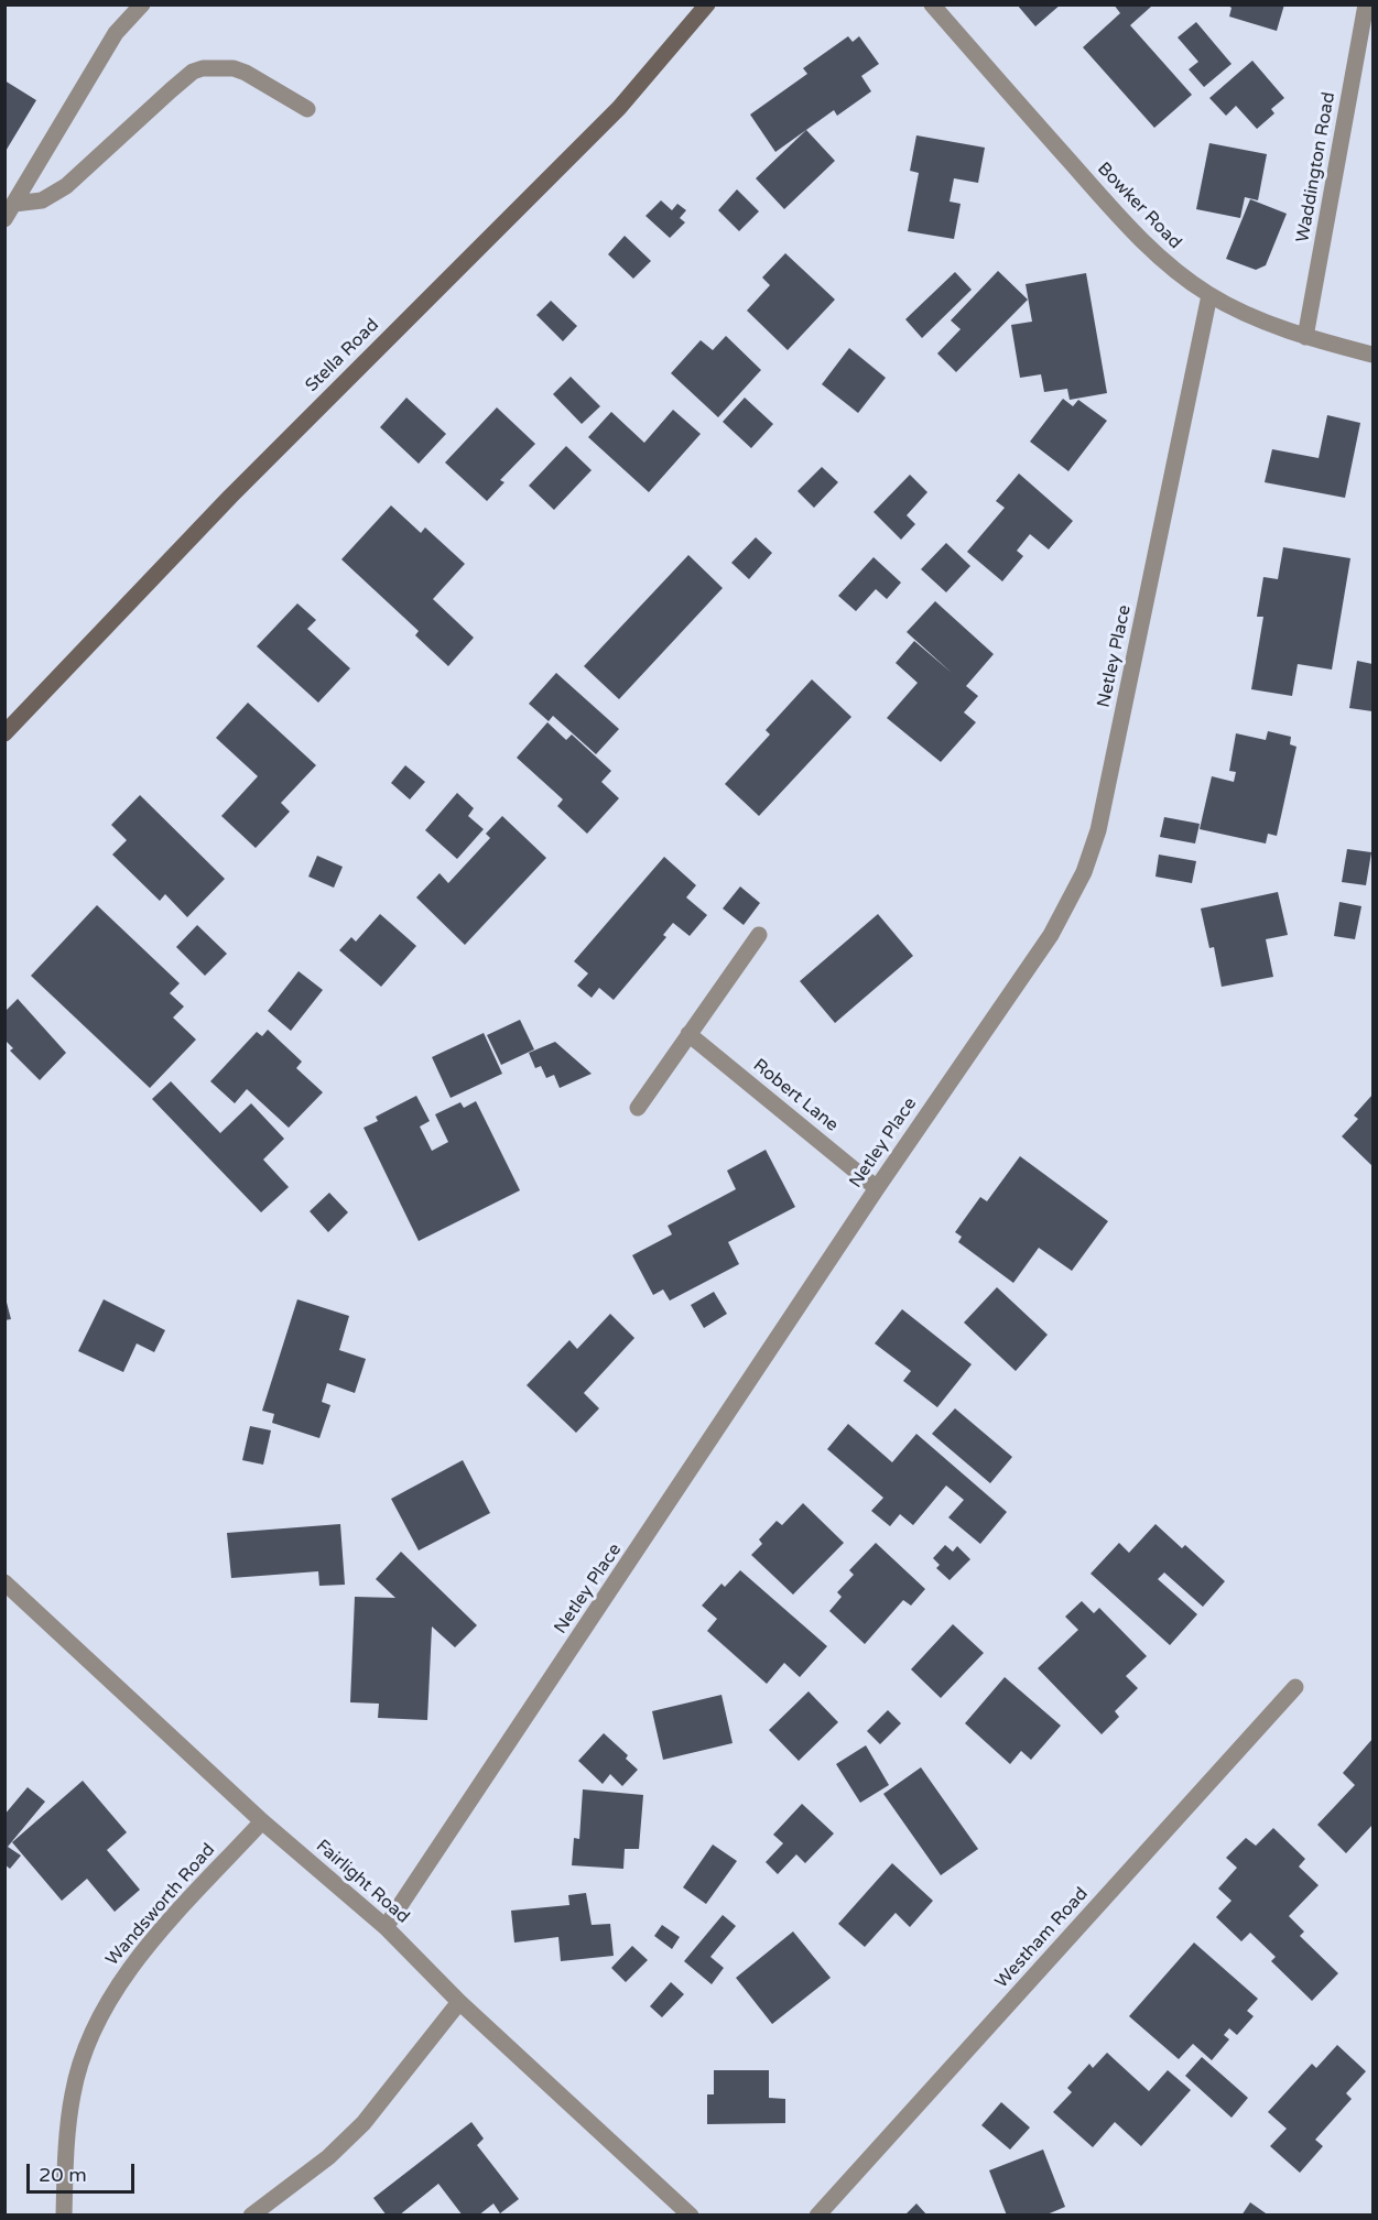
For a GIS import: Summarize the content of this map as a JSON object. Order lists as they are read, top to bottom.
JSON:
{
  "streets": {
    "main road": ["Stella Road"],
    "street": [
      "Waddington Road",
      "Bowker Road",
      "Netley Place",
      "Robert Lane",
      "Fairlight Road",
      "Wandsworth Road",
      "Westham Road"
    ]
  },
  "crossings": [
    ["Waddington Road", "Bowker Road"],
    ["Bowker Road", "Netley Place"],
    ["Netley Place", "Robert Lane"],
    ["Netley Place", "Fairlight Road"],
    ["Fairlight Road", "Wandsworth Road"]
  ],
  "scale_bar": "20 m"
}
